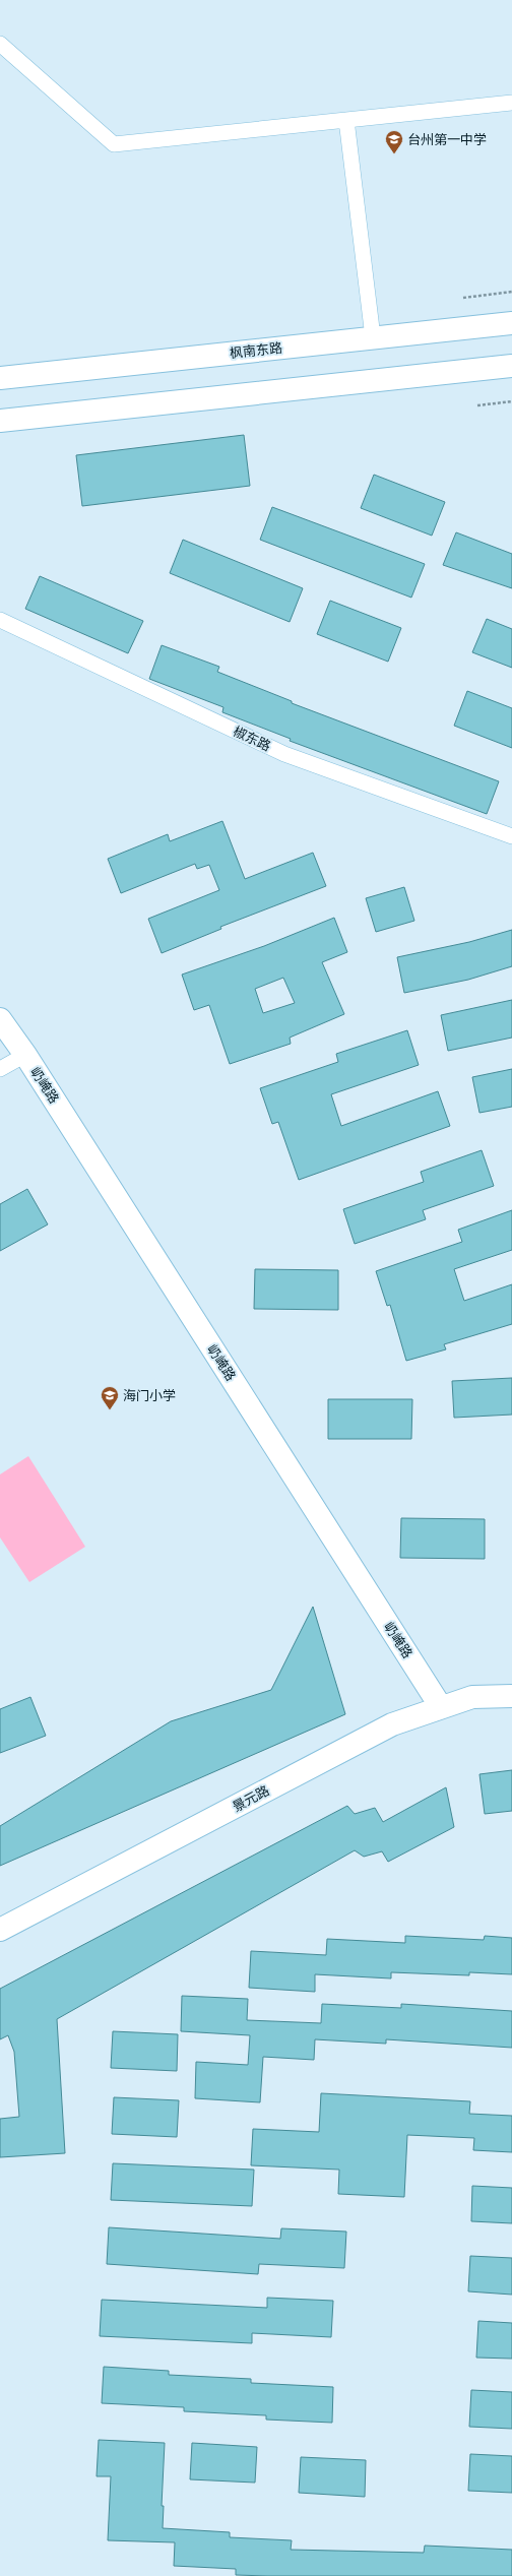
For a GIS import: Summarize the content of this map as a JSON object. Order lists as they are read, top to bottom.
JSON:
{
  "streets": {
    "main road": ["枫南东路", "屷崦路", "景元路"],
    "street": ["椒东路"]
  },
  "crossings": [
    ["屷崦路", "景元路"]
  ],
  "places": {
    "school or university": ["台州第一中学", "海门小学"]
  }
}
